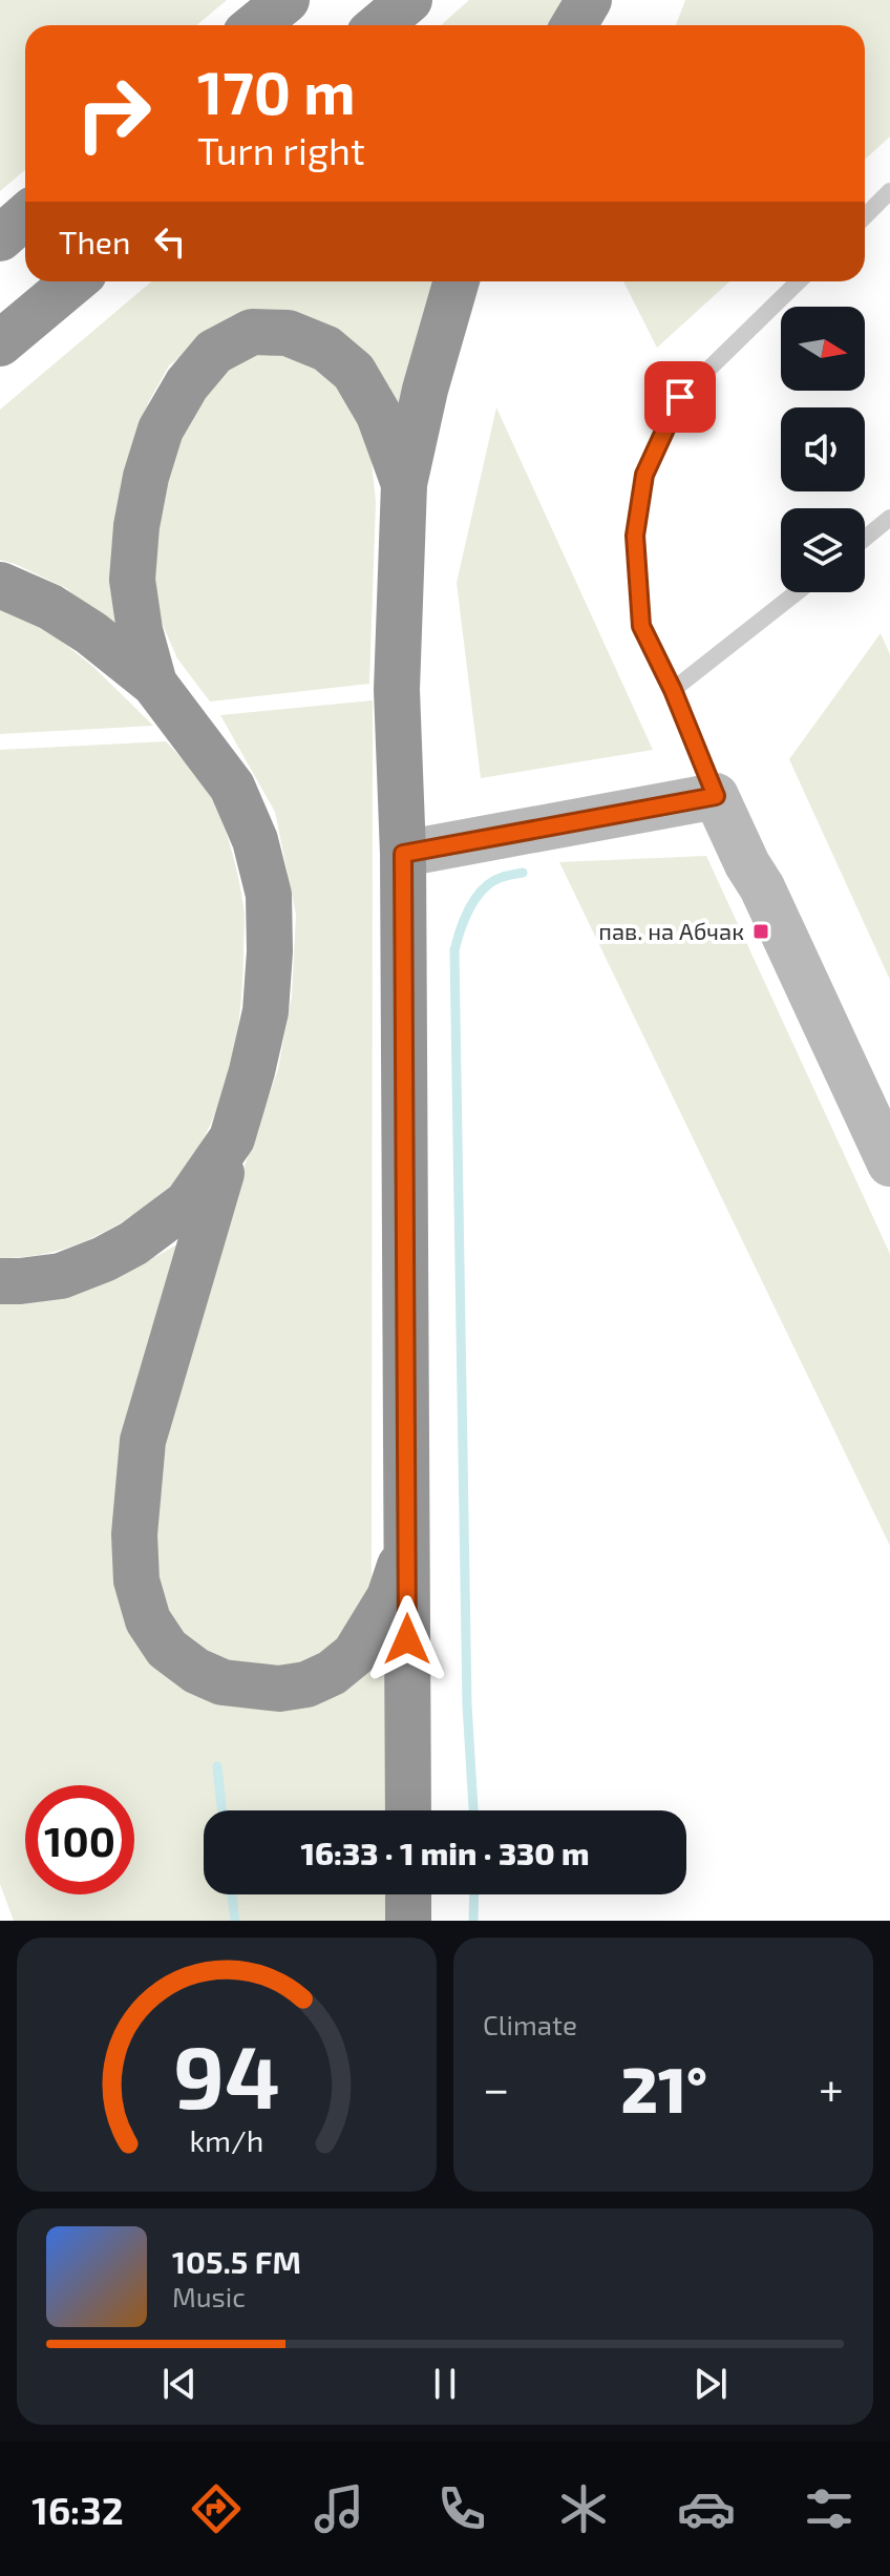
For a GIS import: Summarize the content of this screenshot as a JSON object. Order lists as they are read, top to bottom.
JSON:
{
  "places": {
    "transit": ["пав. на Абчак"]
  },
  "north": "right",
  "page": {
    "turn": ["170 m", "Turn right"],
    "then": "Then",
    "limit": "100",
    "trip": "16:33 · 1 min · 330 m",
    "tile": "Climate",
    "heat": ["−", "21°", "+"],
    "song": ["105.5 FM", "Music"],
    "tabs": "16:32",
    "gauge": ["94", "km/h"]
  }
}
